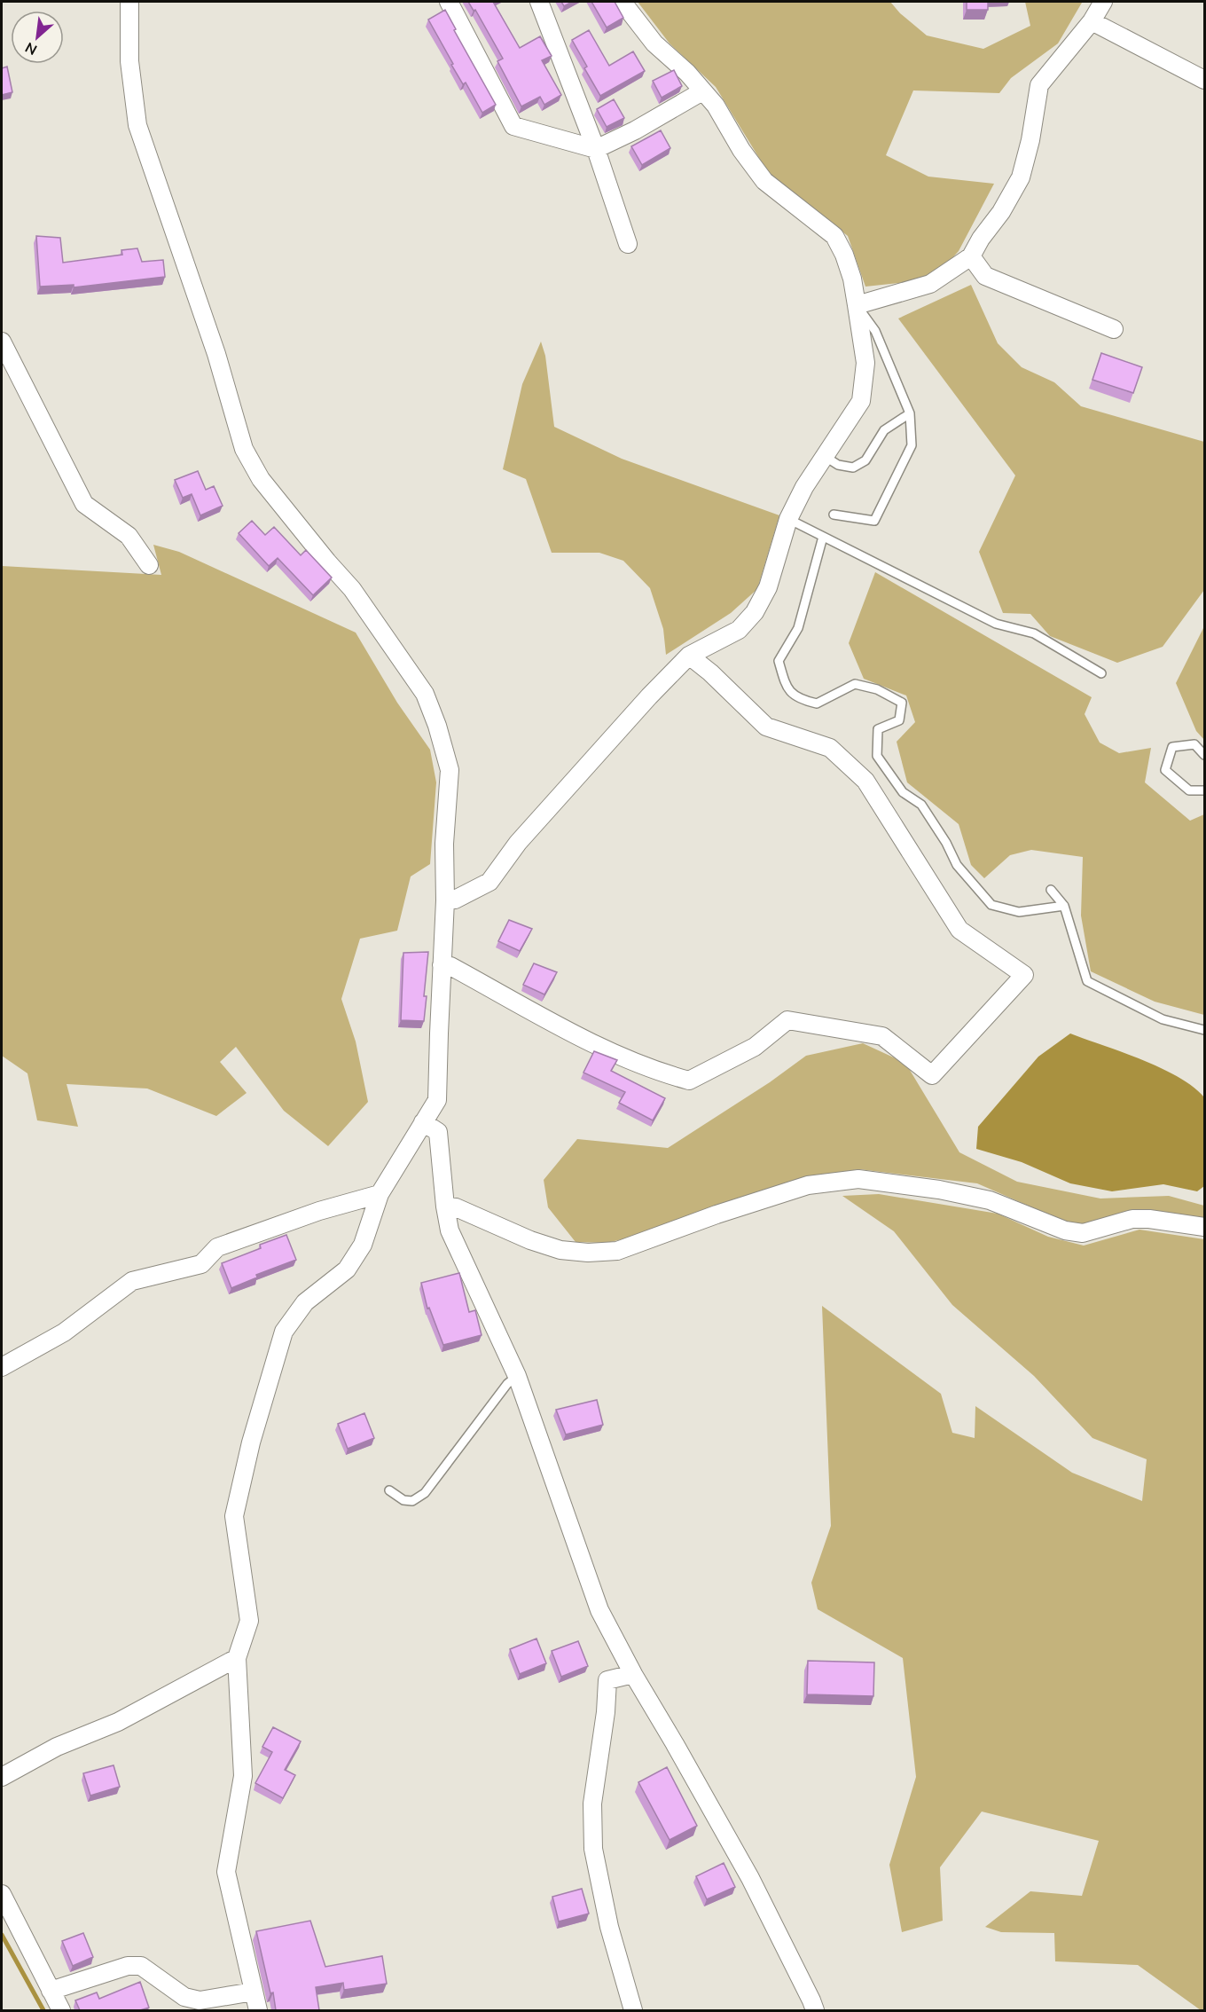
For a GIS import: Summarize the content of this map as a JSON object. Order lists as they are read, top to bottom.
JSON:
{
  "north": "bottom left"
}
